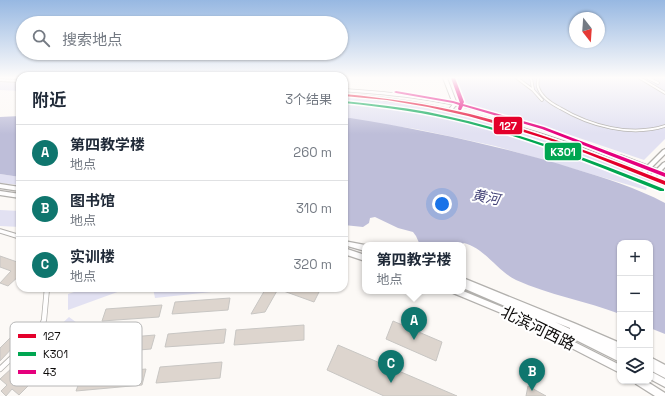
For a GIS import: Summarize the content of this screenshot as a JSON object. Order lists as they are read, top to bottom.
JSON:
{
  "streets": {
    "main road": ["北滨河西路"]
  },
  "water": ["黄河"],
  "lines": ["transit line 127", "transit line 43", "transit line K301"],
  "legend": ["127", "K301", "43"],
  "north": "bottom",
  "page": {
    "search": "搜索地点",
    "heading": ["附近", "3个结果"],
    "list": [
      {
        "mark": "A",
        "name": "第四教学楼",
        "note": "地点",
        "value": "260 m"
      },
      {
        "mark": "B",
        "name": "图书馆",
        "note": "地点",
        "value": "310 m"
      },
      {
        "mark": "C",
        "name": "实训楼",
        "note": "地点",
        "value": "320 m"
      }
    ],
    "map_buttons": ["+", "−"],
    "popup": ["第四教学楼", "地点"],
    "pins": ["A", "C", "B"]
  }
}
